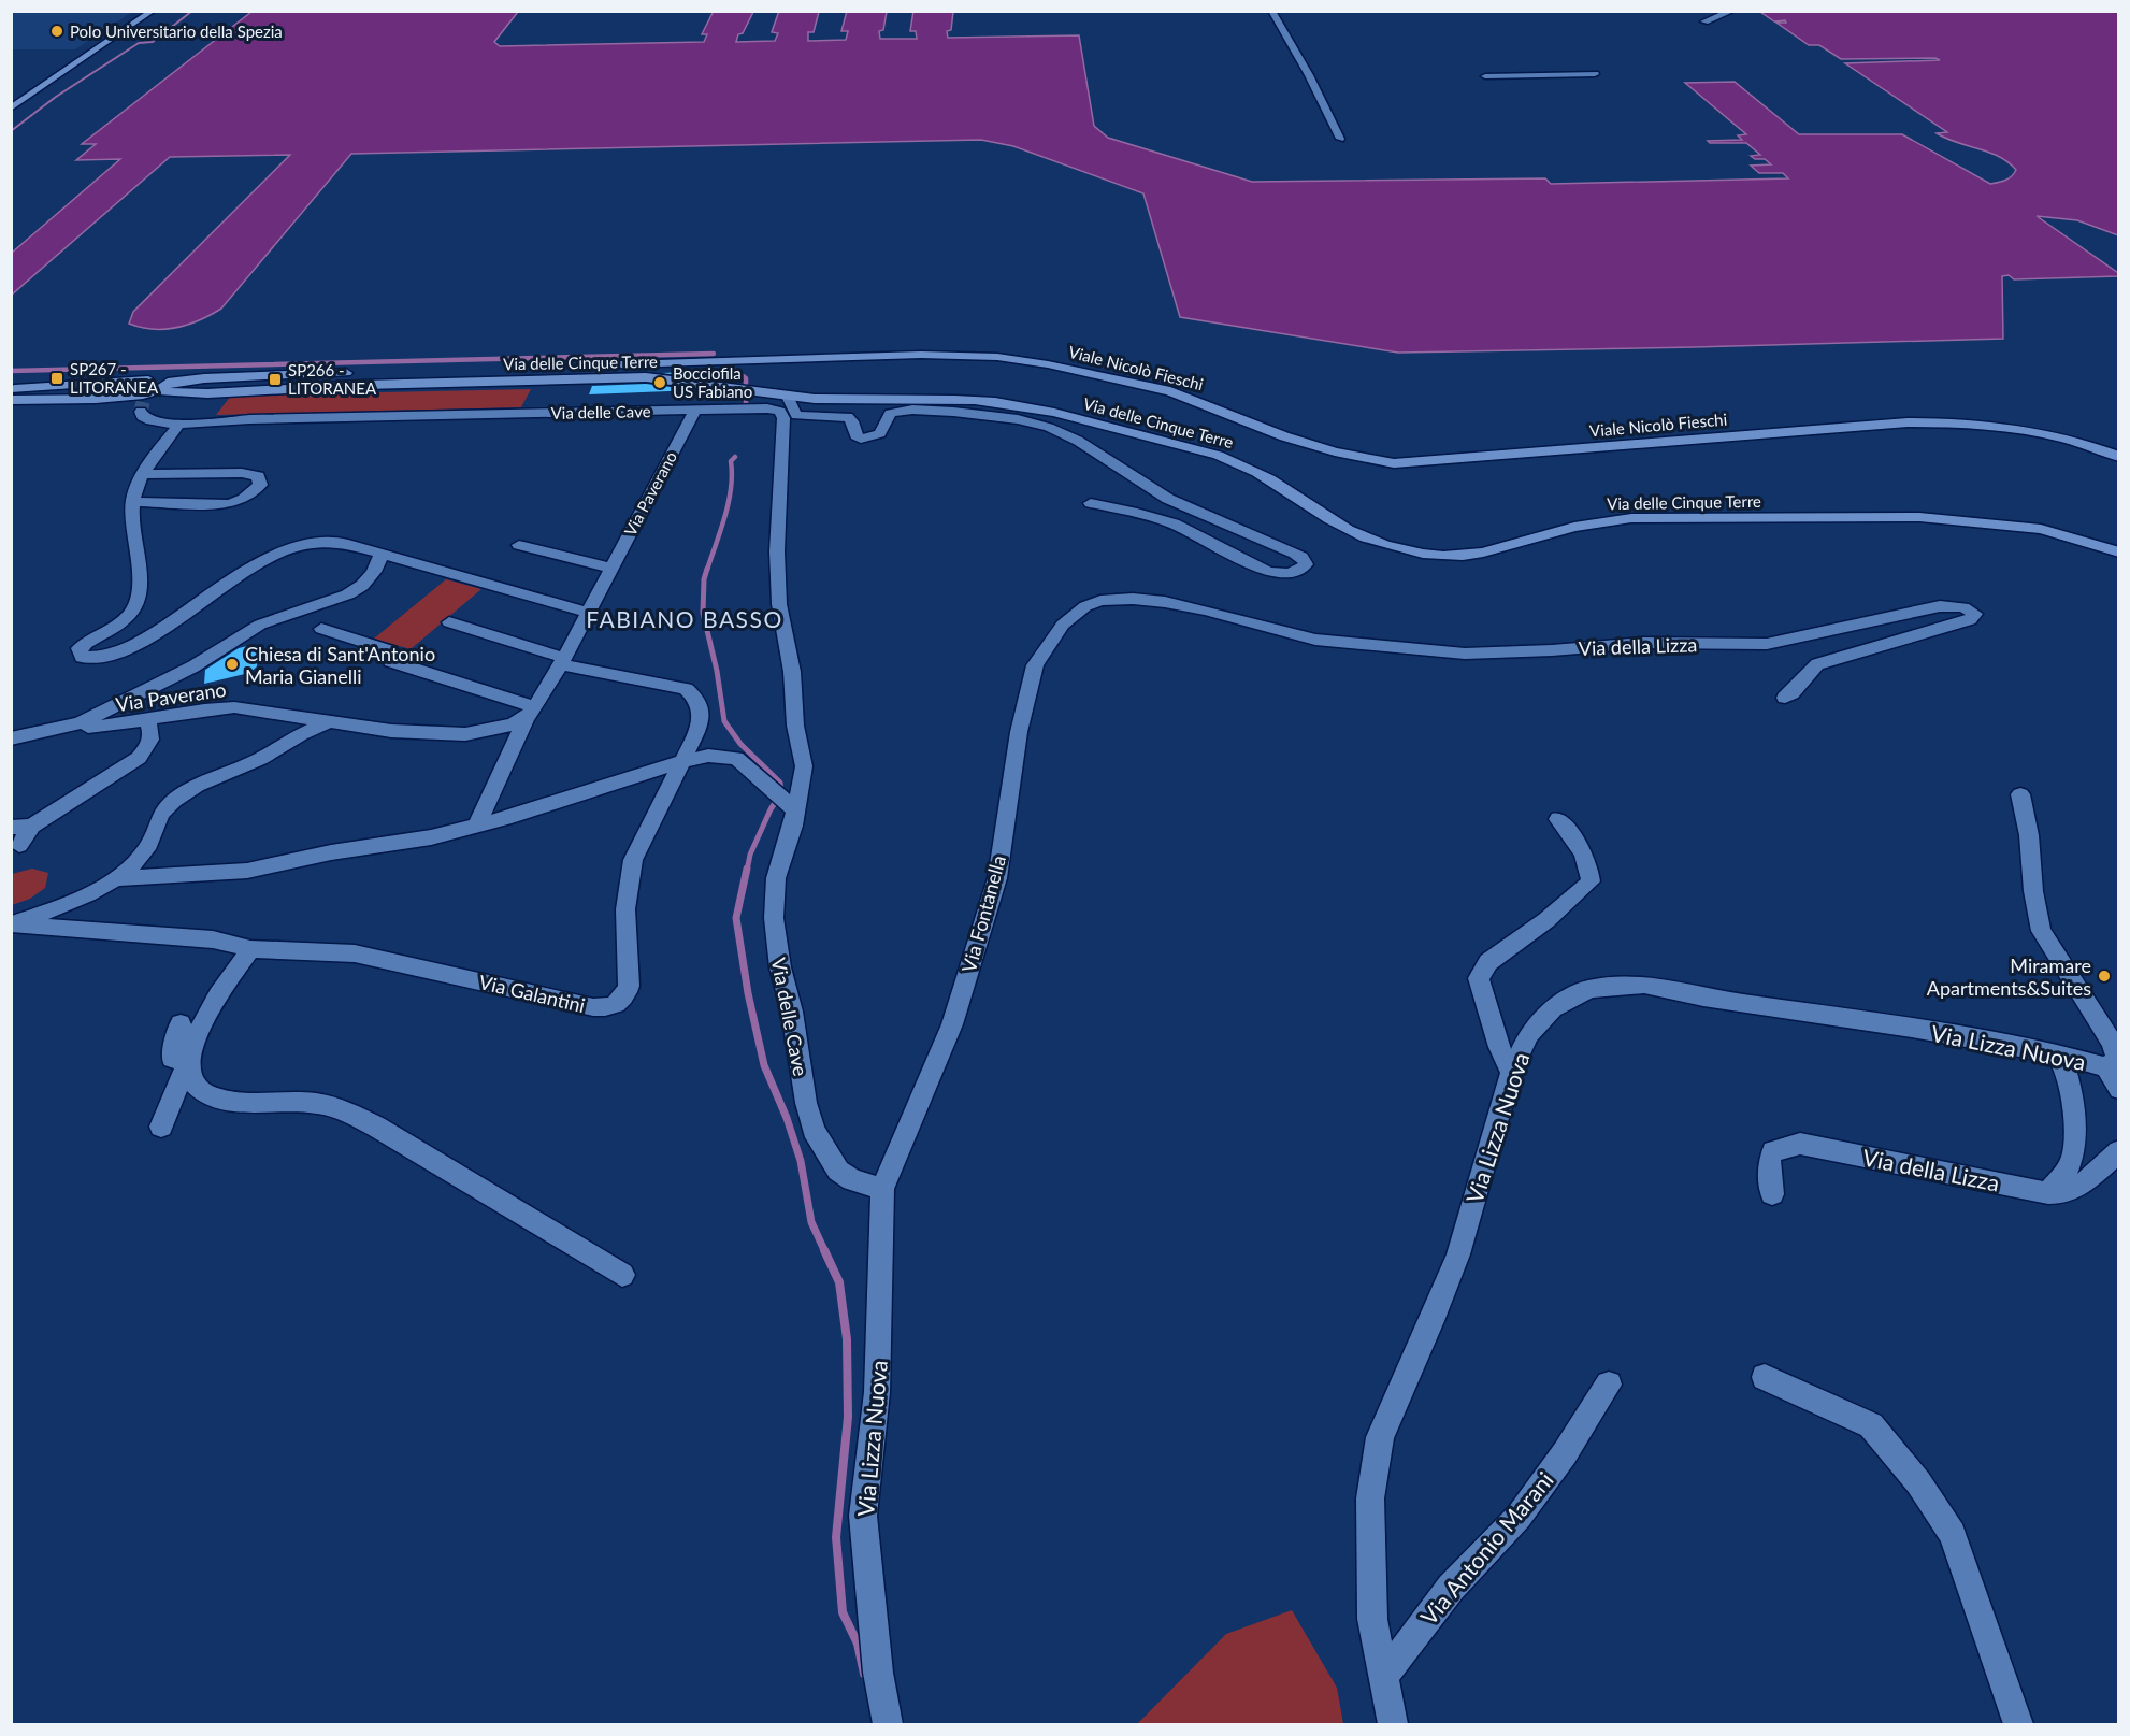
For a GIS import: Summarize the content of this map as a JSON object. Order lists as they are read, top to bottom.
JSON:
{
  "streets": {
    "main road": ["Via delle Cinque Terre", "Viale Nicolò Fieschi"],
    "street": [
      "Via delle Cave",
      "Via Paverano",
      "Via della Lizza",
      "Via Fontanella",
      "Via Galantini",
      "Via Lizza Nuova",
      "Via Antonio Marani"
    ]
  },
  "crossings": [
    ["Via delle Cinque Terre", "Viale Nicolò Fieschi"],
    ["Via delle Cave", "Via Paverano"],
    ["Via delle Cave", "Via Fontanella"],
    ["Via delle Cave", "Via Lizza Nuova"],
    ["Via Paverano", "Via Galantini"],
    ["Via della Lizza", "Via Fontanella"],
    ["Via Fontanella", "Via Lizza Nuova"],
    ["Via Lizza Nuova", "Via Antonio Marani"]
  ],
  "districts": ["FABIANO BASSO"],
  "places": {
    "other": [
      "Polo Universitario della Spezia",
      "Bocciofila US Fabiano",
      "Chiesa di Sant'Antonio Maria Gianelli",
      "Miramare Apartments&Suites"
    ],
    "transit": ["SP267 - LITORANEA", "SP266 - LITORANEA"]
  }
}
